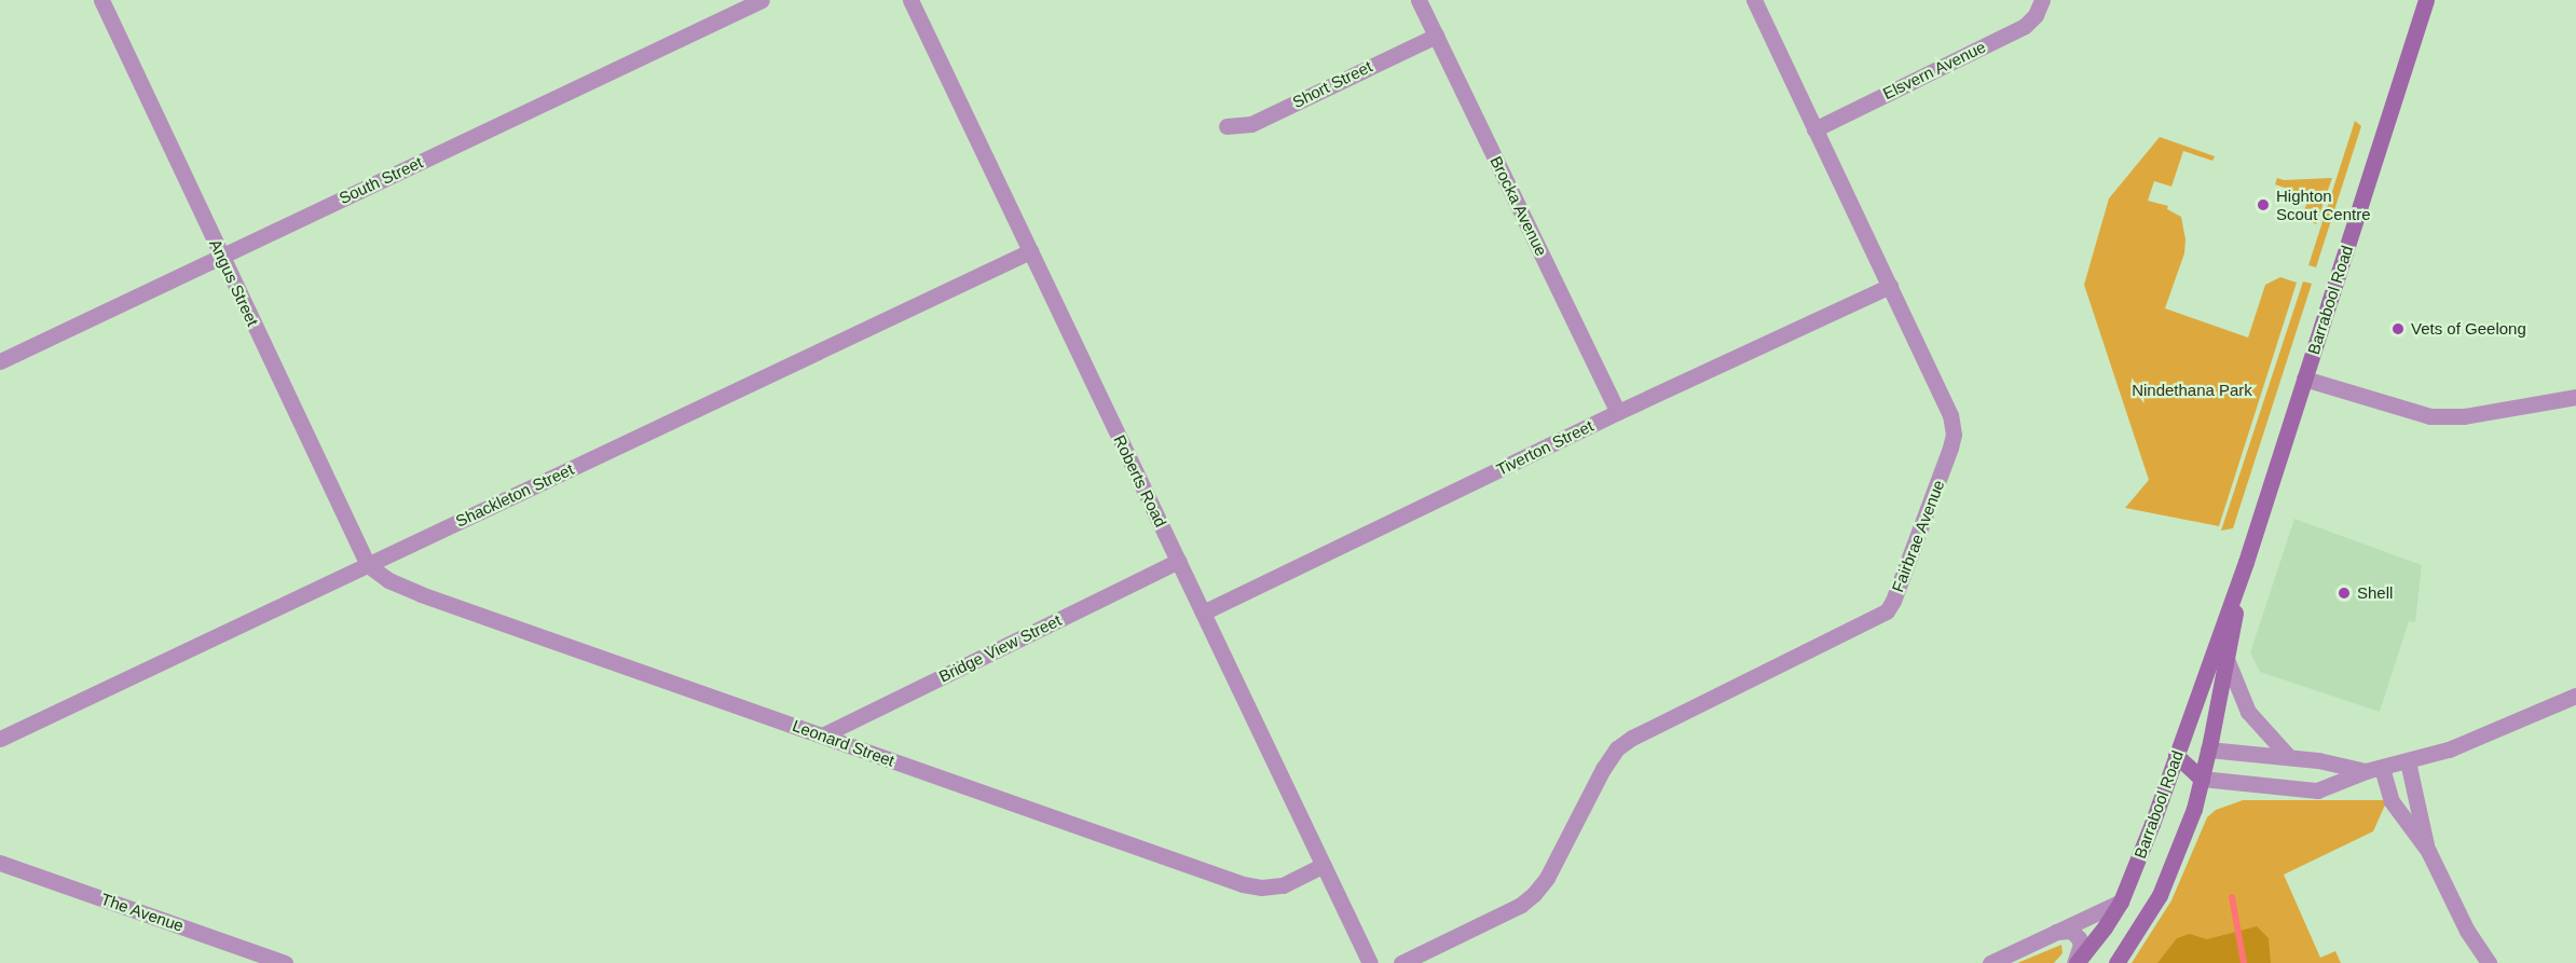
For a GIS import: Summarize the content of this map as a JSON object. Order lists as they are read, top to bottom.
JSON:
{
  "streets": {
    "main road": ["Barrabool Road"],
    "street": [
      "Elsvern Avenue",
      "Short Street",
      "South Street",
      "Brocka Avenue",
      "Angus Street",
      "Tiverton Street",
      "Roberts Road",
      "Shackleton Street",
      "Fairbrae Avenue",
      "Bridge View Street",
      "Leonard Street",
      "The Avenue"
    ]
  },
  "crossings": [
    ["Elsvern Avenue", "Fairbrae Avenue"],
    ["Short Street", "Brocka Avenue"],
    ["South Street", "Angus Street"],
    ["Brocka Avenue", "Tiverton Street"],
    ["Angus Street", "Shackleton Street"],
    ["Angus Street", "Leonard Street"],
    ["Tiverton Street", "Roberts Road"],
    ["Tiverton Street", "Fairbrae Avenue"],
    ["Roberts Road", "Shackleton Street"],
    ["Roberts Road", "Bridge View Street"],
    ["Roberts Road", "Leonard Street"],
    ["Shackleton Street", "Leonard Street"],
    ["Bridge View Street", "Leonard Street"]
  ],
  "parks": ["Nindethana Park"],
  "places": ["Highton Scout Centre", "Vets of Geelong", "Shell"]
}
